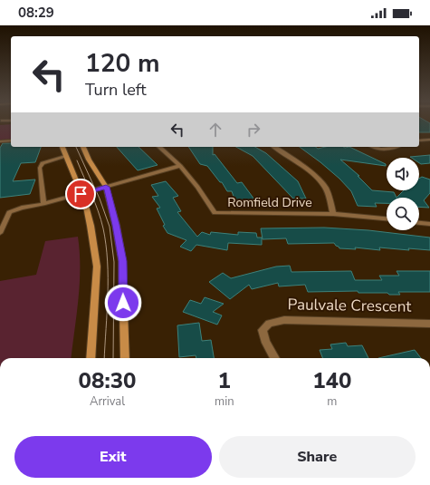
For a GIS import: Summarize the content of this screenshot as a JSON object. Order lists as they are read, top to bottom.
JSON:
{
  "streets": {
    "street": ["Romfield Drive", "Paulvale Crescent"]
  },
  "page": {
    "status": "08:29",
    "turn": ["120 m", "Turn left"],
    "eta": [
      "08:30",
      "Arrival",
      "1",
      "min",
      "140",
      "m"
    ],
    "buttons": ["Exit", "Share"]
  }
}
